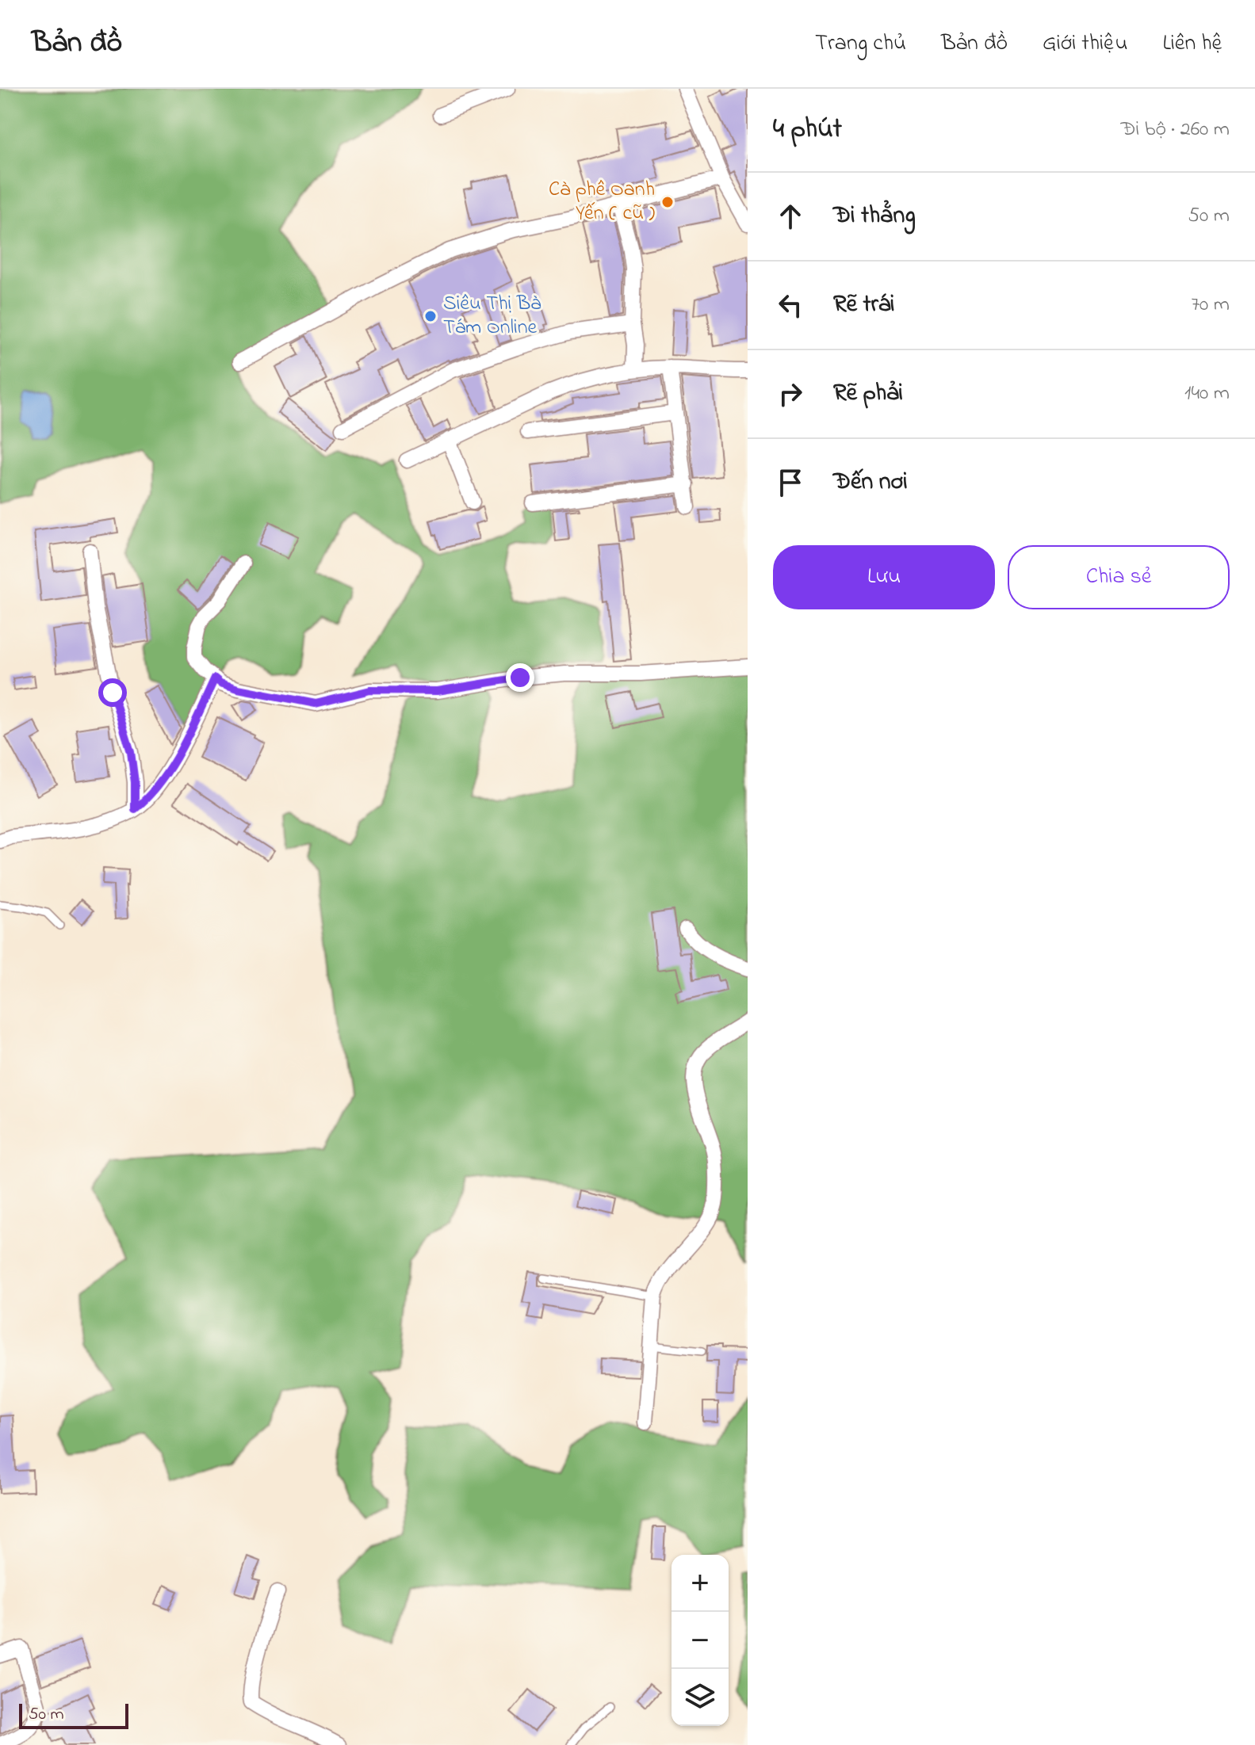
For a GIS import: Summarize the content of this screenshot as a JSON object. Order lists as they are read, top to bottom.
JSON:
{
  "places": ["Cà phê Oanh Yến ( cũ )", "Siêu Thị Bà Tám Online"],
  "scale_bar": "50 m",
  "page": {
    "header": "Bản đồ",
    "nav": [
      "Trang chủ",
      "Bản đồ",
      "Giới thiệu",
      "Liên hệ"
    ],
    "heading": ["4 phút", "Đi bộ · 260 m"],
    "list": [
      ["Đi thẳng", "50 m"],
      ["Rẽ trái", "70 m"],
      ["Rẽ phải", "140 m"],
      "Đến nơi"
    ],
    "buttons": ["Lưu", "Chia sẻ"],
    "map_buttons": ["+", "−"],
    "scale": "50 m"
  }
}
